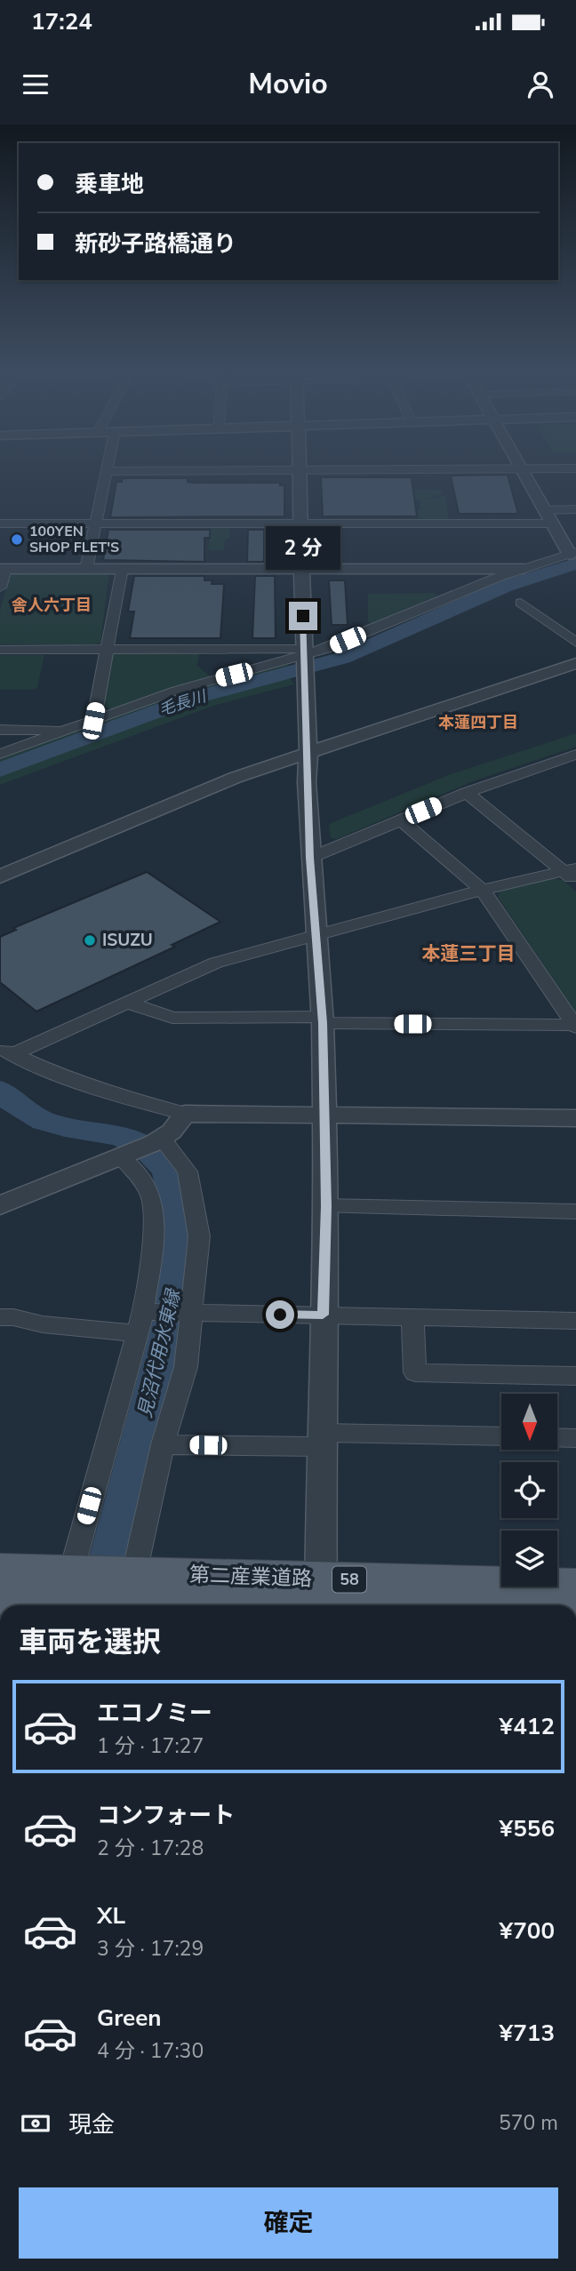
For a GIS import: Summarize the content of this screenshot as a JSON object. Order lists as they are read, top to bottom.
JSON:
{
  "streets": {
    "main road": ["第二産業道路", "58"]
  },
  "districts": ["舎人六丁目", "本蓮四丁目", "本蓮三丁目"],
  "water": ["毛長川", "見沼代用水東縁"],
  "places": ["100YEN SHOP FLET'S", "ISUZU"],
  "north": "bottom",
  "page": {
    "status": "17:24",
    "header": "Movio",
    "banner": ["乗車地", "新砂子路橋通り"],
    "bubble": "2 分",
    "heading": "車両を選択",
    "list": [
      {
        "name": "エコノミー",
        "note": "1 分 · 17:27",
        "value": "¥412"
      },
      {
        "name": "コンフォート",
        "note": "2 分 · 17:28",
        "value": "¥556"
      },
      {
        "name": "XL",
        "note": "3 分 · 17:29",
        "value": "¥700"
      },
      {
        "name": "Green",
        "note": "4 分 · 17:30",
        "value": "¥713"
      }
    ],
    "pay": ["現金", "570 m"],
    "buttons": "確定"
  }
}
